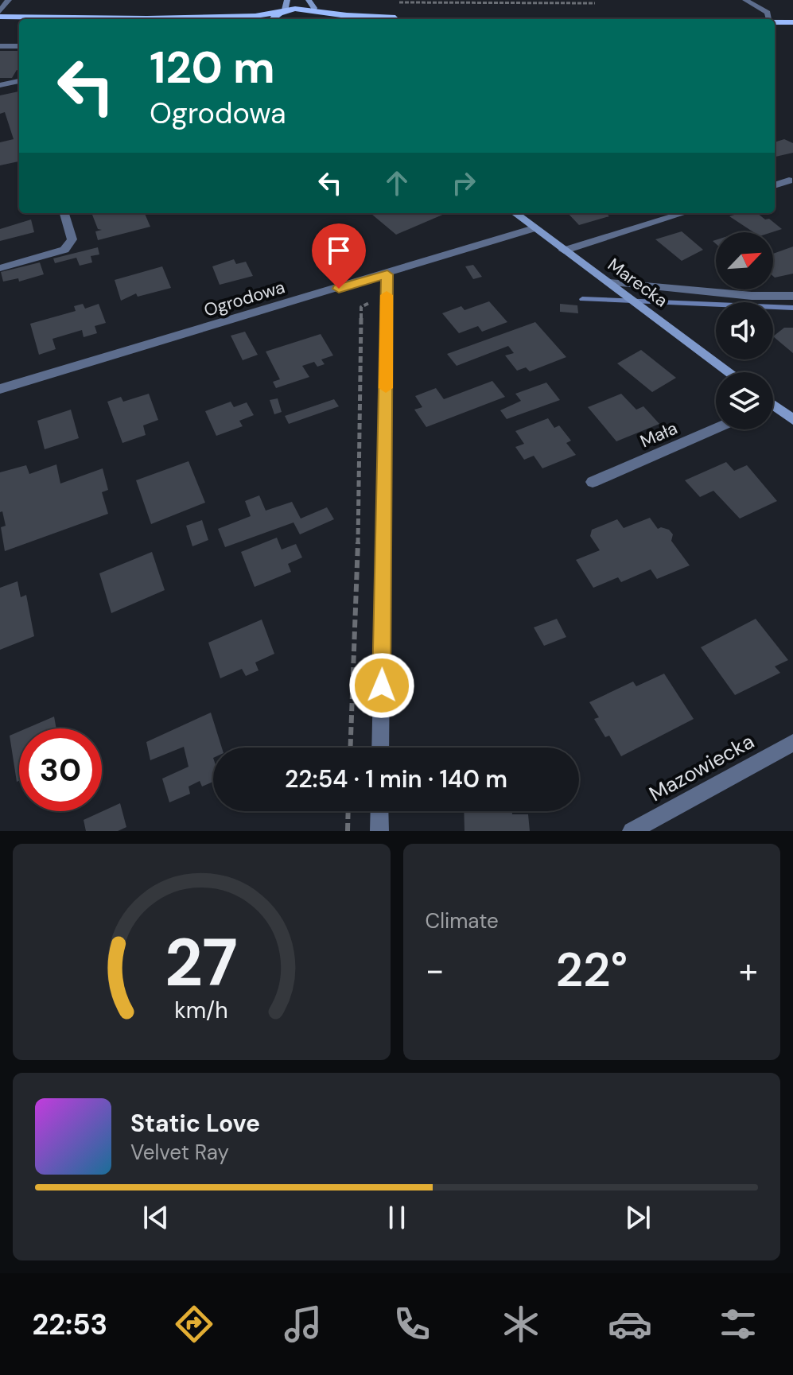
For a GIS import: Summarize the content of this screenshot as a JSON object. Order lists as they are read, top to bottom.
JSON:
{
  "streets": {
    "street": [
      "Marecka",
      "Ogrodowa",
      "Mała",
      "Mazowiecka"
    ]
  },
  "crossings": [
    ["Marecka", "Ogrodowa"]
  ],
  "north": "top right",
  "page": {
    "turn": ["120 m", "Ogrodowa"],
    "limit": "30",
    "trip": "22:54 · 1 min · 140 m",
    "tile": "Climate",
    "heat": ["−", "22°", "+"],
    "song": ["Static Love", "Velvet Ray"],
    "tabs": "22:53",
    "gauge": ["27", "km/h"]
  }
}
